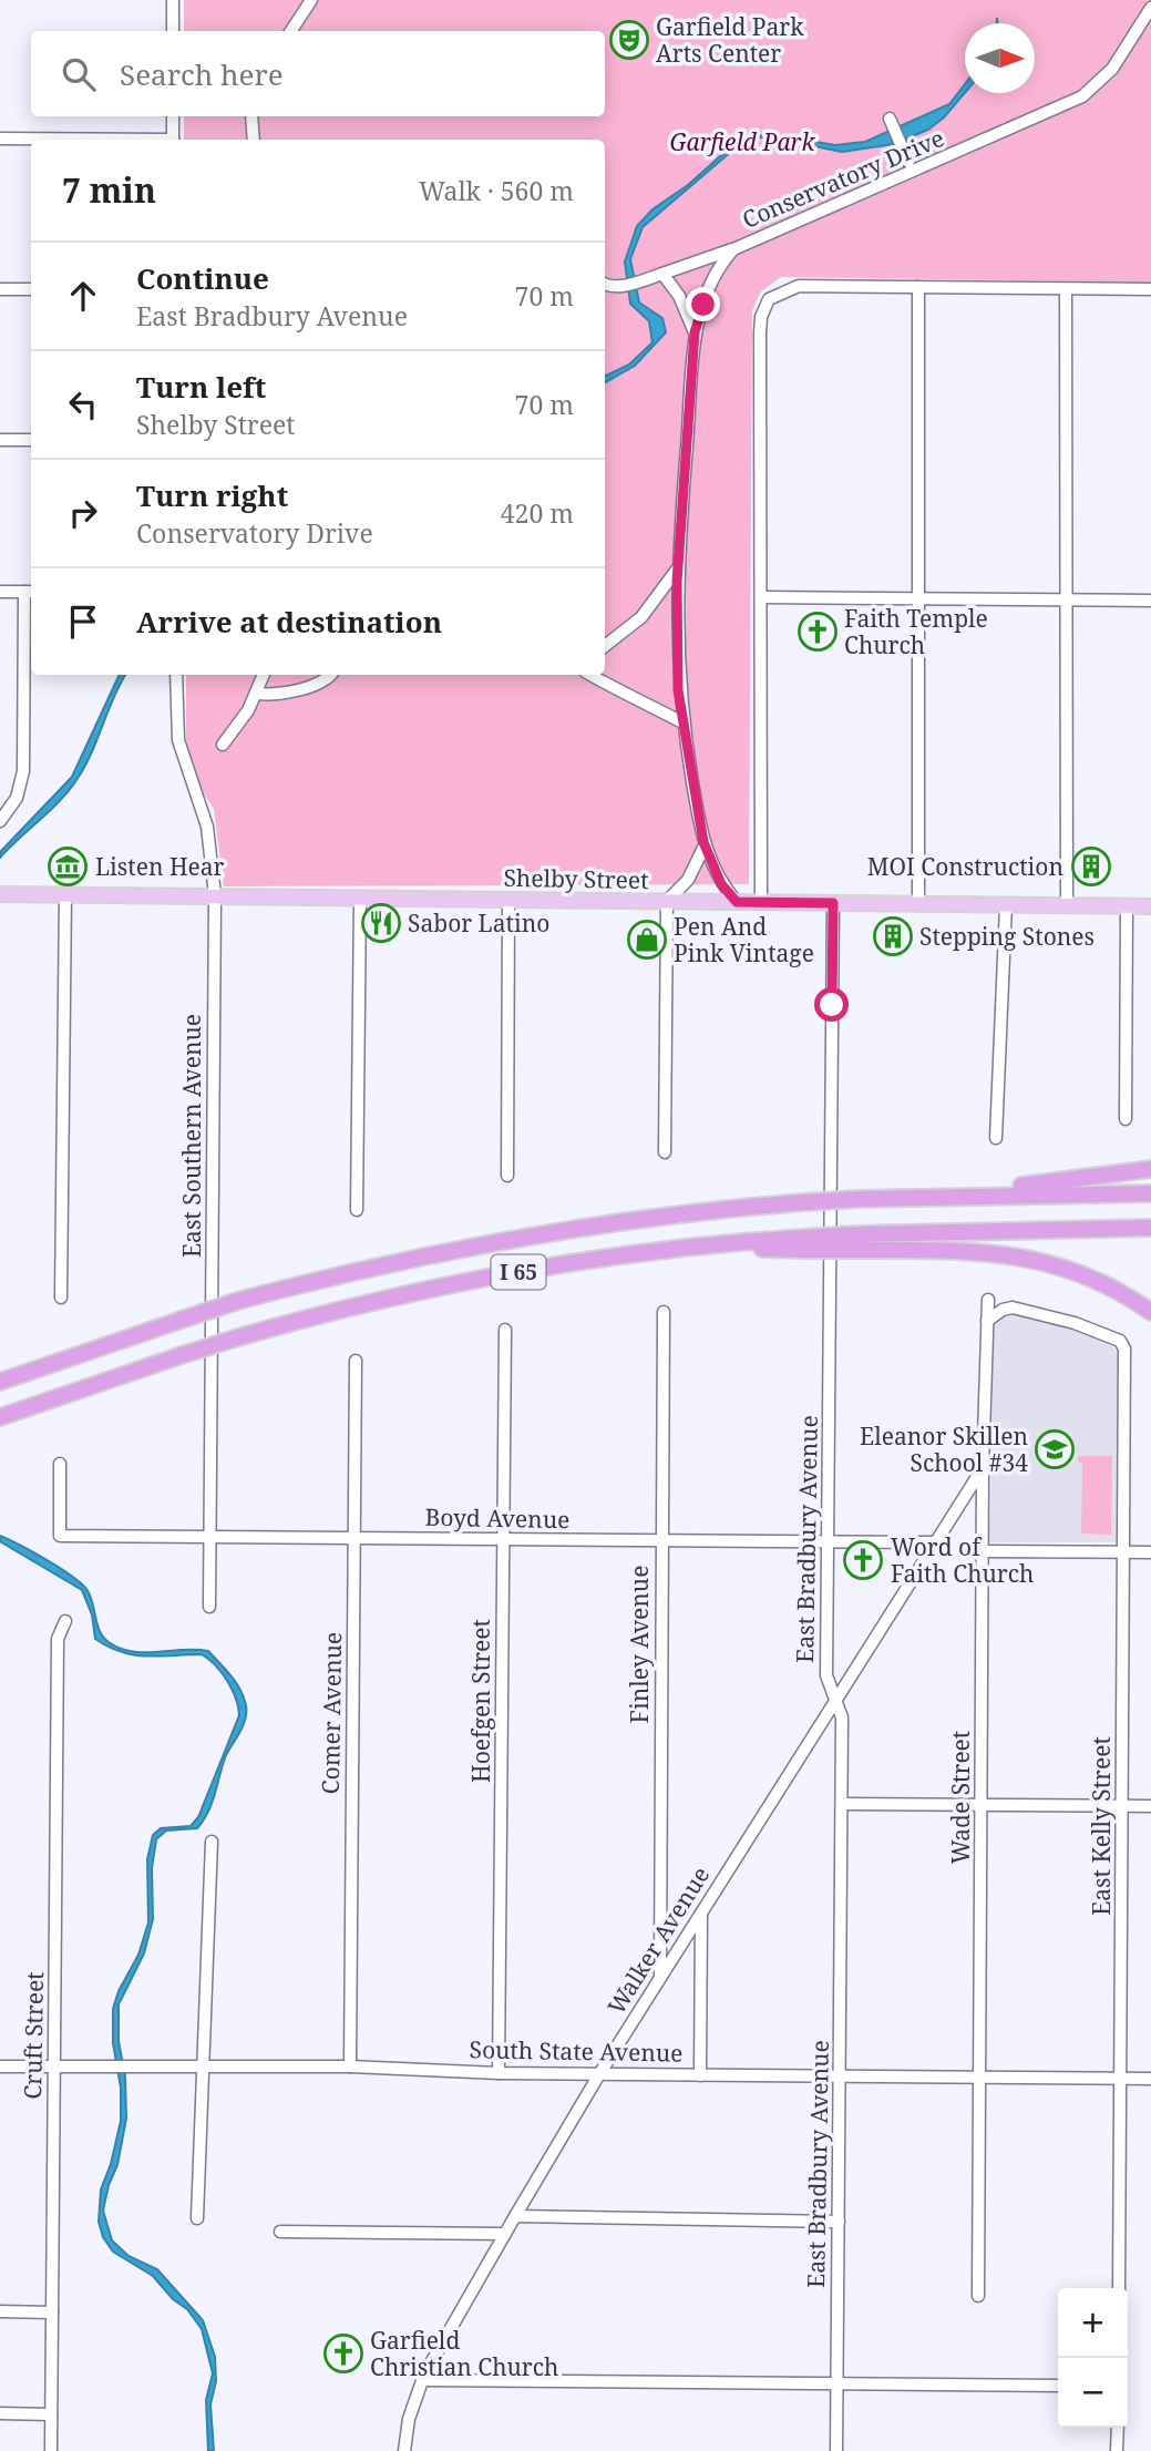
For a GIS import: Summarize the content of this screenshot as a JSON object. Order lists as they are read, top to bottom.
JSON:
{
  "streets": {
    "highway": ["I 65"],
    "main road": ["Shelby Street"],
    "street": [
      "Conservatory Drive",
      "East Southern Avenue",
      "Boyd Avenue",
      "East Bradbury Avenue",
      "Finley Avenue",
      "Hoefgen Street",
      "Comer Avenue",
      "Wade Street",
      "East Kelly Street",
      "Walker Avenue",
      "Cruft Street",
      "South State Avenue"
    ]
  },
  "crossings": [
    ["Conservatory Drive", "Shelby Street"],
    ["Shelby Street", "East Southern Avenue"],
    ["Shelby Street", "East Bradbury Avenue"],
    ["East Southern Avenue", "Boyd Avenue"],
    ["Boyd Avenue", "East Bradbury Avenue"],
    ["Boyd Avenue", "Finley Avenue"],
    ["Boyd Avenue", "Hoefgen Street"],
    ["Boyd Avenue", "Comer Avenue"],
    ["Boyd Avenue", "Walker Avenue"],
    ["East Bradbury Avenue", "Walker Avenue"],
    ["East Bradbury Avenue", "South State Avenue"],
    ["Finley Avenue", "Walker Avenue"],
    ["Hoefgen Street", "South State Avenue"],
    ["Comer Avenue", "South State Avenue"],
    ["Wade Street", "East Kelly Street"],
    ["Wade Street", "Walker Avenue"],
    ["Wade Street", "South State Avenue"],
    ["East Kelly Street", "South State Avenue"],
    ["Walker Avenue", "South State Avenue"],
    ["Cruft Street", "South State Avenue"]
  ],
  "parks": ["Garfield Park"],
  "places": {
    "theatre": ["Garfield Park Arts Center"],
    "church": ["Faith Temple Church", "Word of Faith Church", "Garfield Christian Church"],
    "museum": ["Listen Hear"],
    "building": ["MOI Construction", "Stepping Stones"],
    "restaurant": ["Sabor Latino"],
    "shop": ["Pen And Pink Vintage"],
    "school or university": ["Eleanor Skillen School #34"]
  },
  "north": "right",
  "page": {
    "search": "Search here",
    "heading": ["7 min", "Walk · 560 m"],
    "list": [
      ["Continue", "East Bradbury Avenue", "70 m"],
      ["Turn left", "Shelby Street", "70 m"],
      ["Turn right", "Conservatory Drive", "420 m"],
      "Arrive at destination"
    ],
    "map_buttons": ["+", "−"]
  }
}
